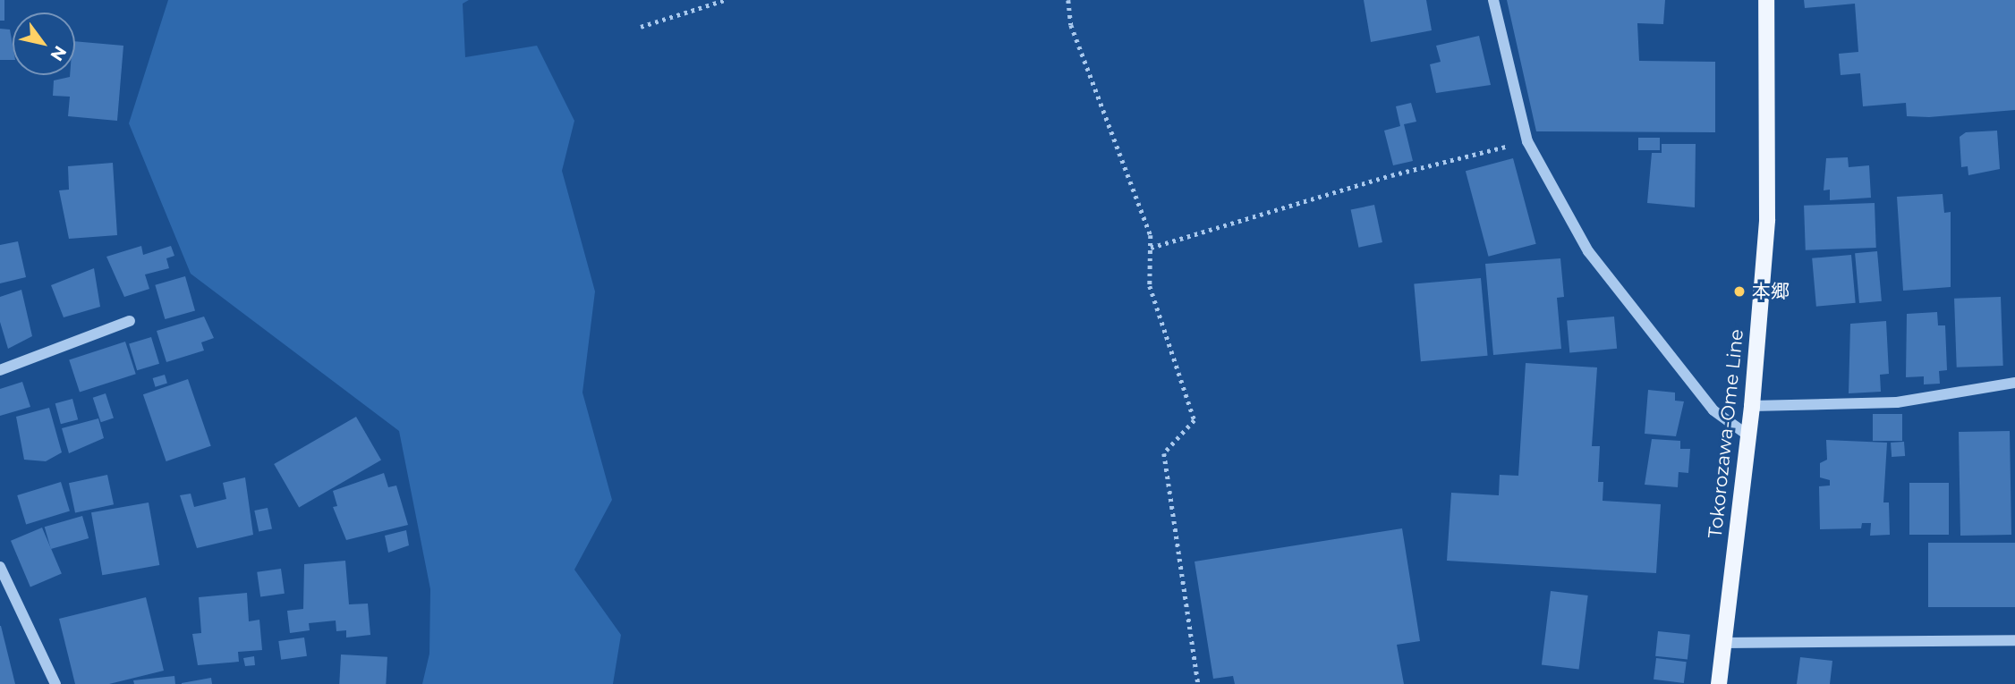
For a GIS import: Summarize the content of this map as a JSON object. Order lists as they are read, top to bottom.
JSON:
{
  "streets": {
    "main road": ["Tokorozawa-Ome Line"]
  },
  "places": ["本郷"],
  "north": "bottom right"
}
